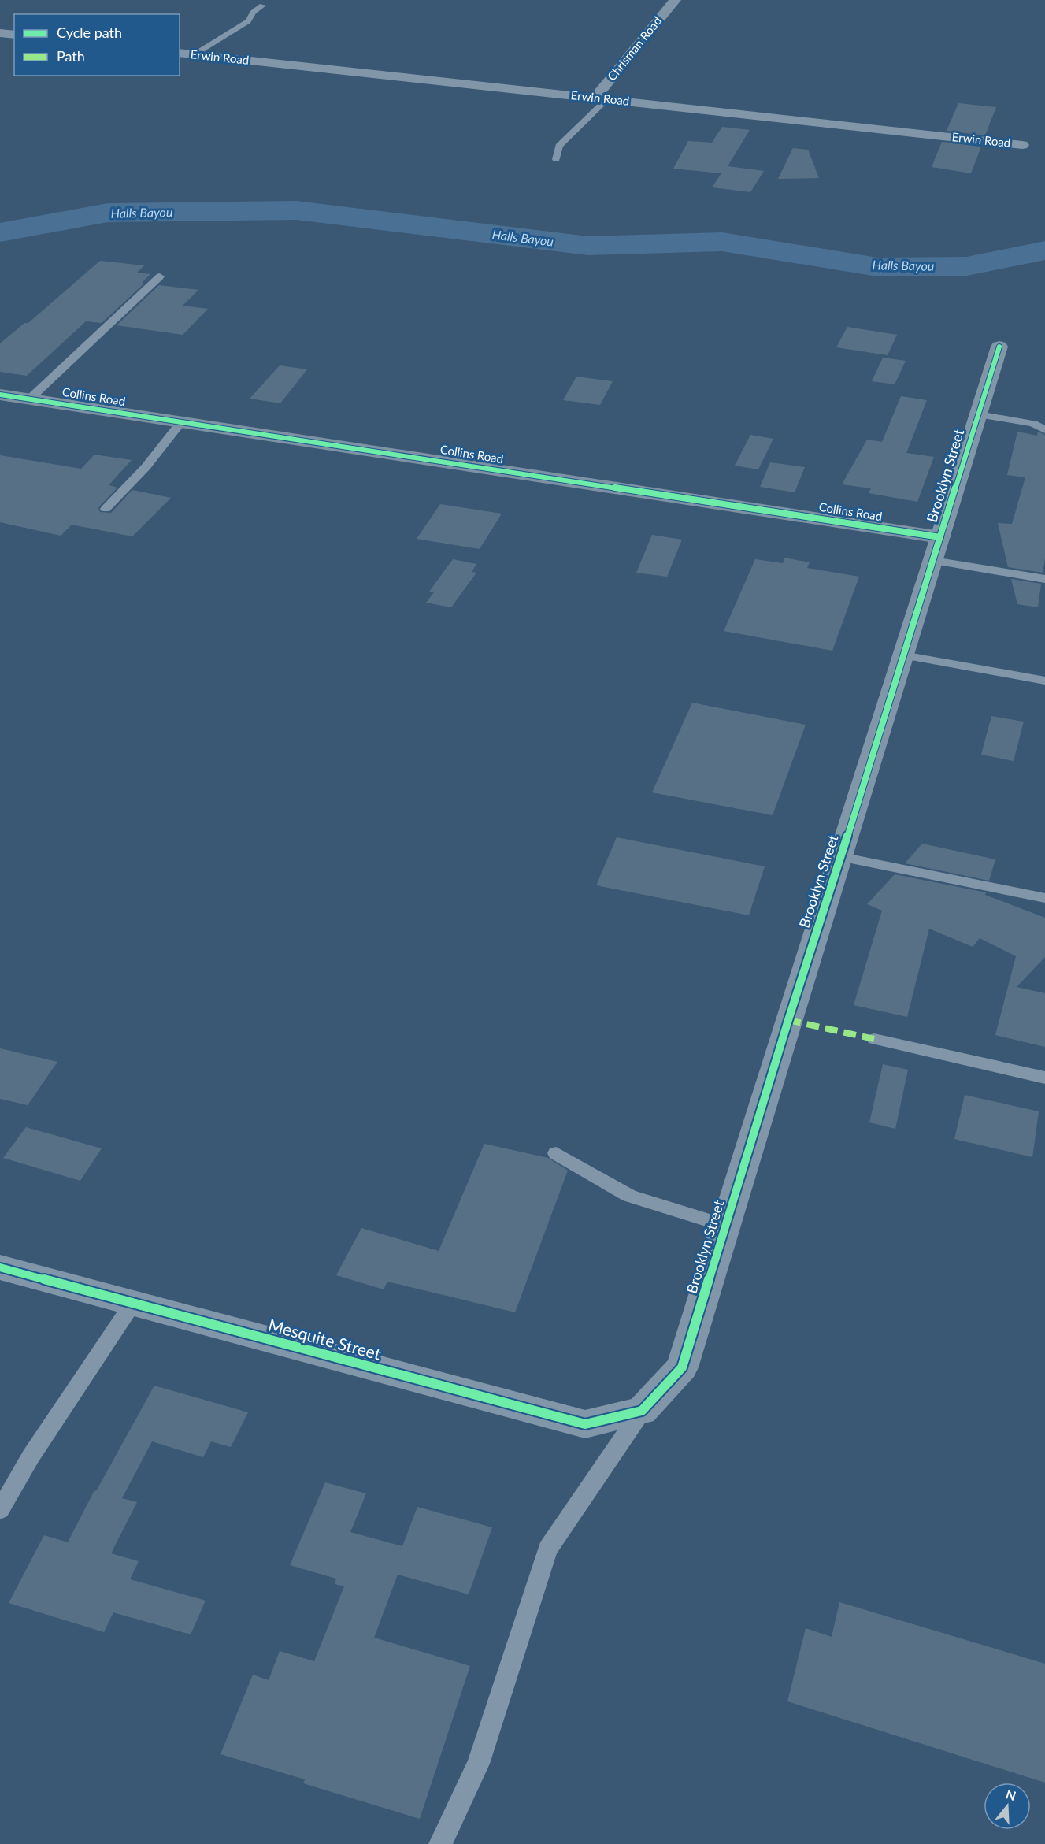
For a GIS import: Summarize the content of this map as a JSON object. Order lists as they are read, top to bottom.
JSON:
{
  "streets": {
    "street": [
      "Chrisman Road",
      "Erwin Road",
      "Collins Road",
      "Brooklyn Street",
      "Mesquite Street"
    ]
  },
  "crossings": [
    ["Chrisman Road", "Erwin Road"],
    ["Collins Road", "Brooklyn Street"],
    ["Brooklyn Street", "Mesquite Street"]
  ],
  "water": ["Halls Bayou"],
  "legend": ["Cycle path", "Path"],
  "north": "top"
}
